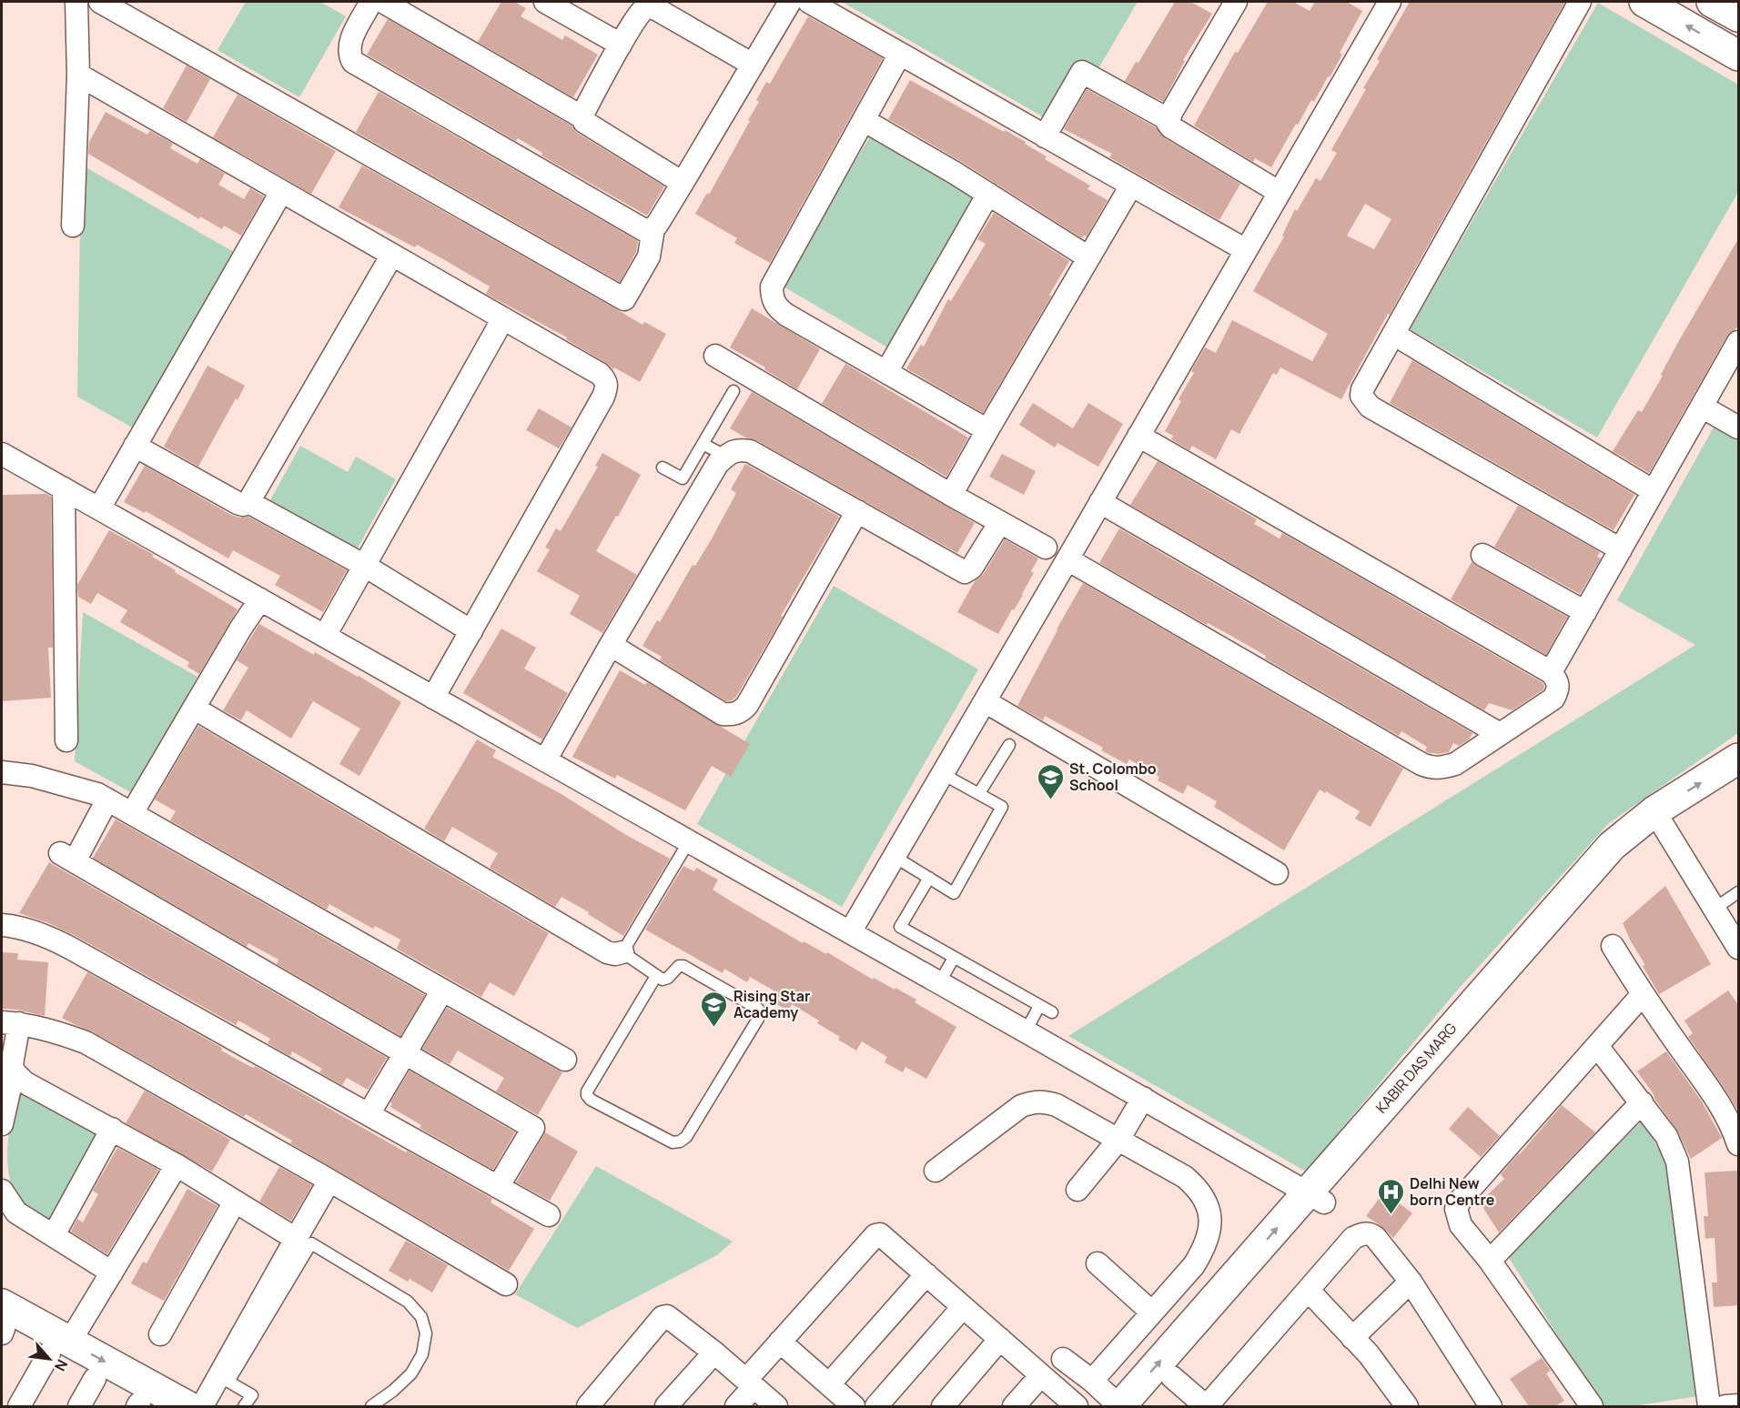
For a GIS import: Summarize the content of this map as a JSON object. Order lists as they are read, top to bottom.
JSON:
{
  "streets": {
    "street": ["KABIR DAS MARG"]
  },
  "places": {
    "school or university": ["St. Colombo School", "Rising Star Academy"],
    "hospital": ["Delhi New born Centre"]
  },
  "north": "bottom right"
}
